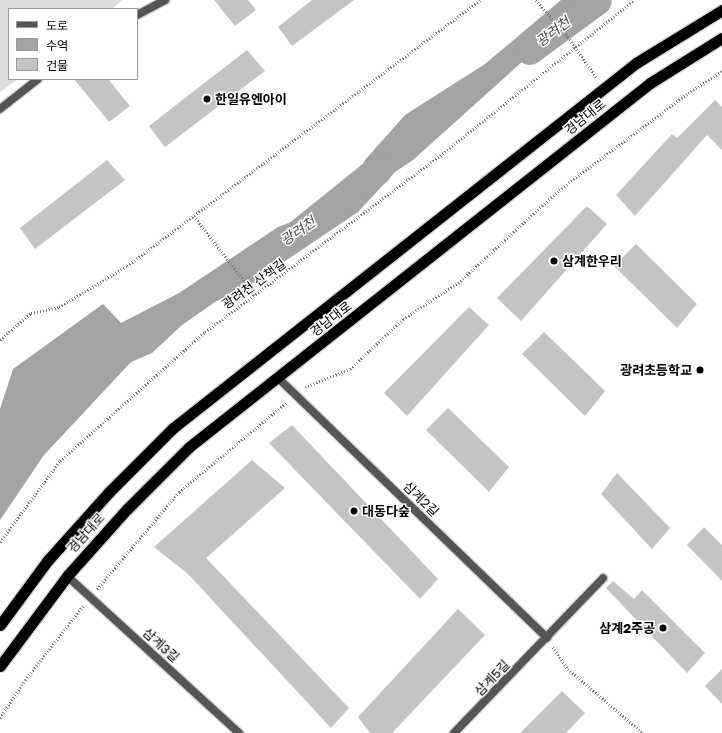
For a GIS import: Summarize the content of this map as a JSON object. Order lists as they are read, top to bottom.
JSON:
{
  "streets": {
    "highway": ["경남대로"],
    "street": ["삼계2길", "삼계3길", "삼계5길"],
    "path": ["광려천 산책길"]
  },
  "crossings": [
    ["경남대로", "삼계2길"],
    ["경남대로", "삼계3길"],
    ["삼계2길", "삼계5길"]
  ],
  "water": ["광려천"],
  "places": [
    "한일유엔아이",
    "삼계한우리",
    "광려초등학교",
    "대동다숲",
    "삼계2주공"
  ],
  "legend": ["도로", "수역", "건물"]
}
